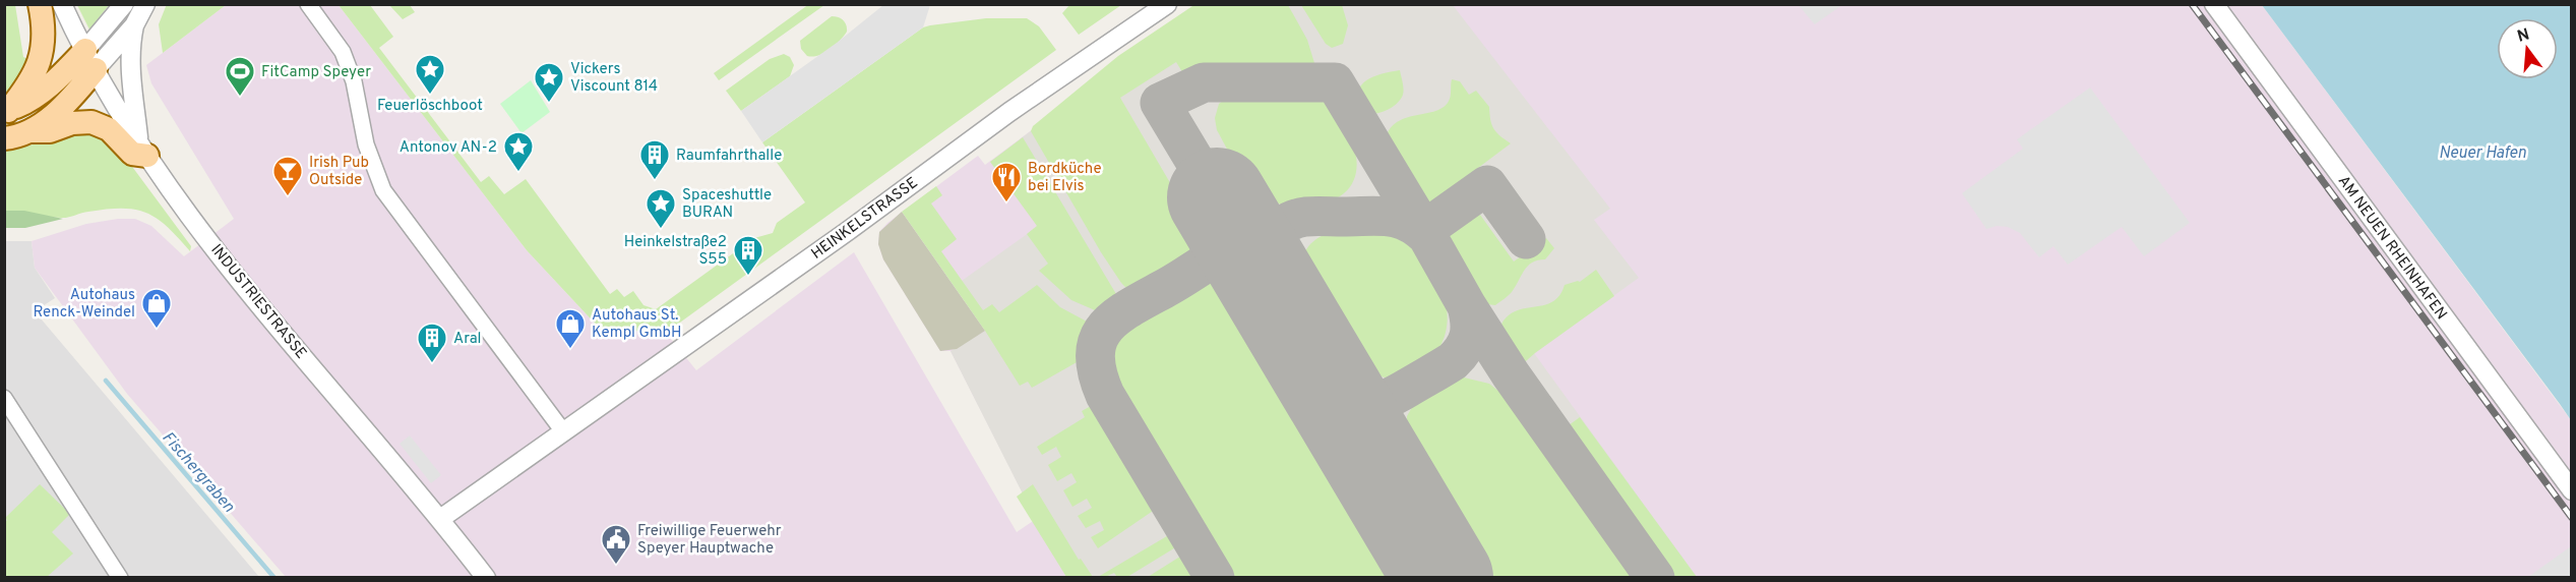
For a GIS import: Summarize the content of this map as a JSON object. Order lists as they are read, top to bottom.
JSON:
{
  "streets": {
    "street": ["HEINKELSTRASSE", "AM NEUEN RHEINHAFEN", "INDUSTRIESTRASSE"]
  },
  "crossings": [
    ["HEINKELSTRASSE", "INDUSTRIESTRASSE"]
  ],
  "water": ["Neuer Hafen", "Fischergraben"],
  "places": {
    "place": [
      "Feuerlöschboot",
      "Vickers Viscount 814",
      "Antonov AN-2",
      "Spaceshuttle BURAN"
    ],
    "sports": ["FitCamp Speyer"],
    "building": ["Raumfahrthalle", "Heinkelstraße2 S55", "Aral"],
    "bar": ["Irish Pub Outside"],
    "restaurant": ["Bordküche bei Elvis"],
    "shop": ["Autohaus Renck-Weindel", "Autohaus St. Kempl GmbH"],
    "public building": ["Freiwillige Feuerwehr Speyer Hauptwache"]
  },
  "north": "top"
}
